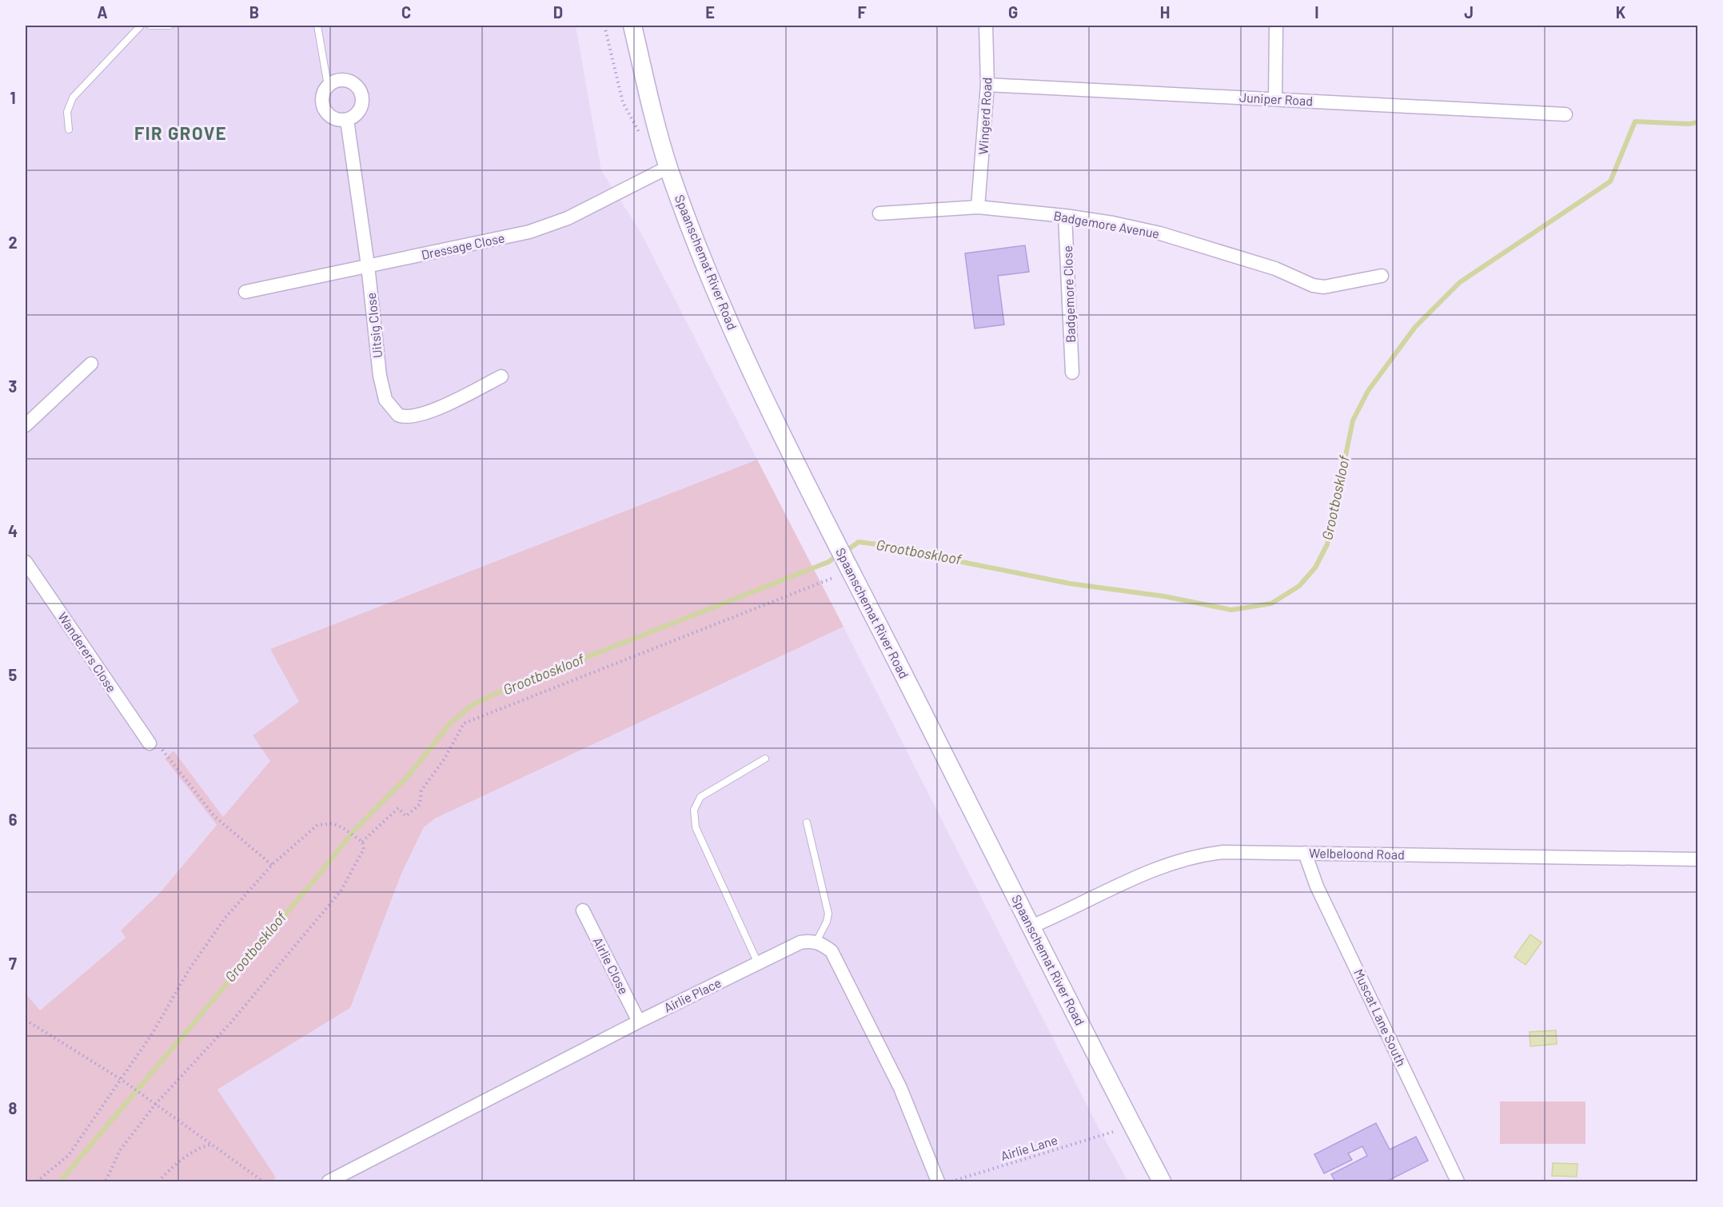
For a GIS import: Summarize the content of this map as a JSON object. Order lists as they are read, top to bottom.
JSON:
{
  "streets": {
    "main road": ["Spaanschemat River Road"],
    "street": [
      "Juniper Road",
      "Wingerd Road",
      "Badgemore Avenue",
      "Dressage Close",
      "Badgemore Close",
      "Uitsig Close",
      "Wanderers Close",
      "Welbeloond Road",
      "Airlie Close",
      "Airlie Place",
      "Muscat Lane South"
    ],
    "path": ["Airlie Lane"]
  },
  "crossings": [
    ["Juniper Road", "Wingerd Road"],
    ["Wingerd Road", "Badgemore Avenue"],
    ["Badgemore Avenue", "Badgemore Close"],
    ["Dressage Close", "Spaanschemat River Road"],
    ["Dressage Close", "Uitsig Close"],
    ["Spaanschemat River Road", "Welbeloond Road"],
    ["Welbeloond Road", "Muscat Lane South"],
    ["Airlie Close", "Airlie Place"]
  ],
  "districts": ["FIR GROVE"],
  "water": ["Grootboskloof"],
  "grid": {
    "columns": [
      "A",
      "B",
      "C",
      "D",
      "E",
      "F",
      "G",
      "H",
      "I",
      "J",
      "K"
    ],
    "rows": [
      "1",
      "2",
      "3",
      "4",
      "5",
      "6",
      "7",
      "8"
    ]
  }
}
